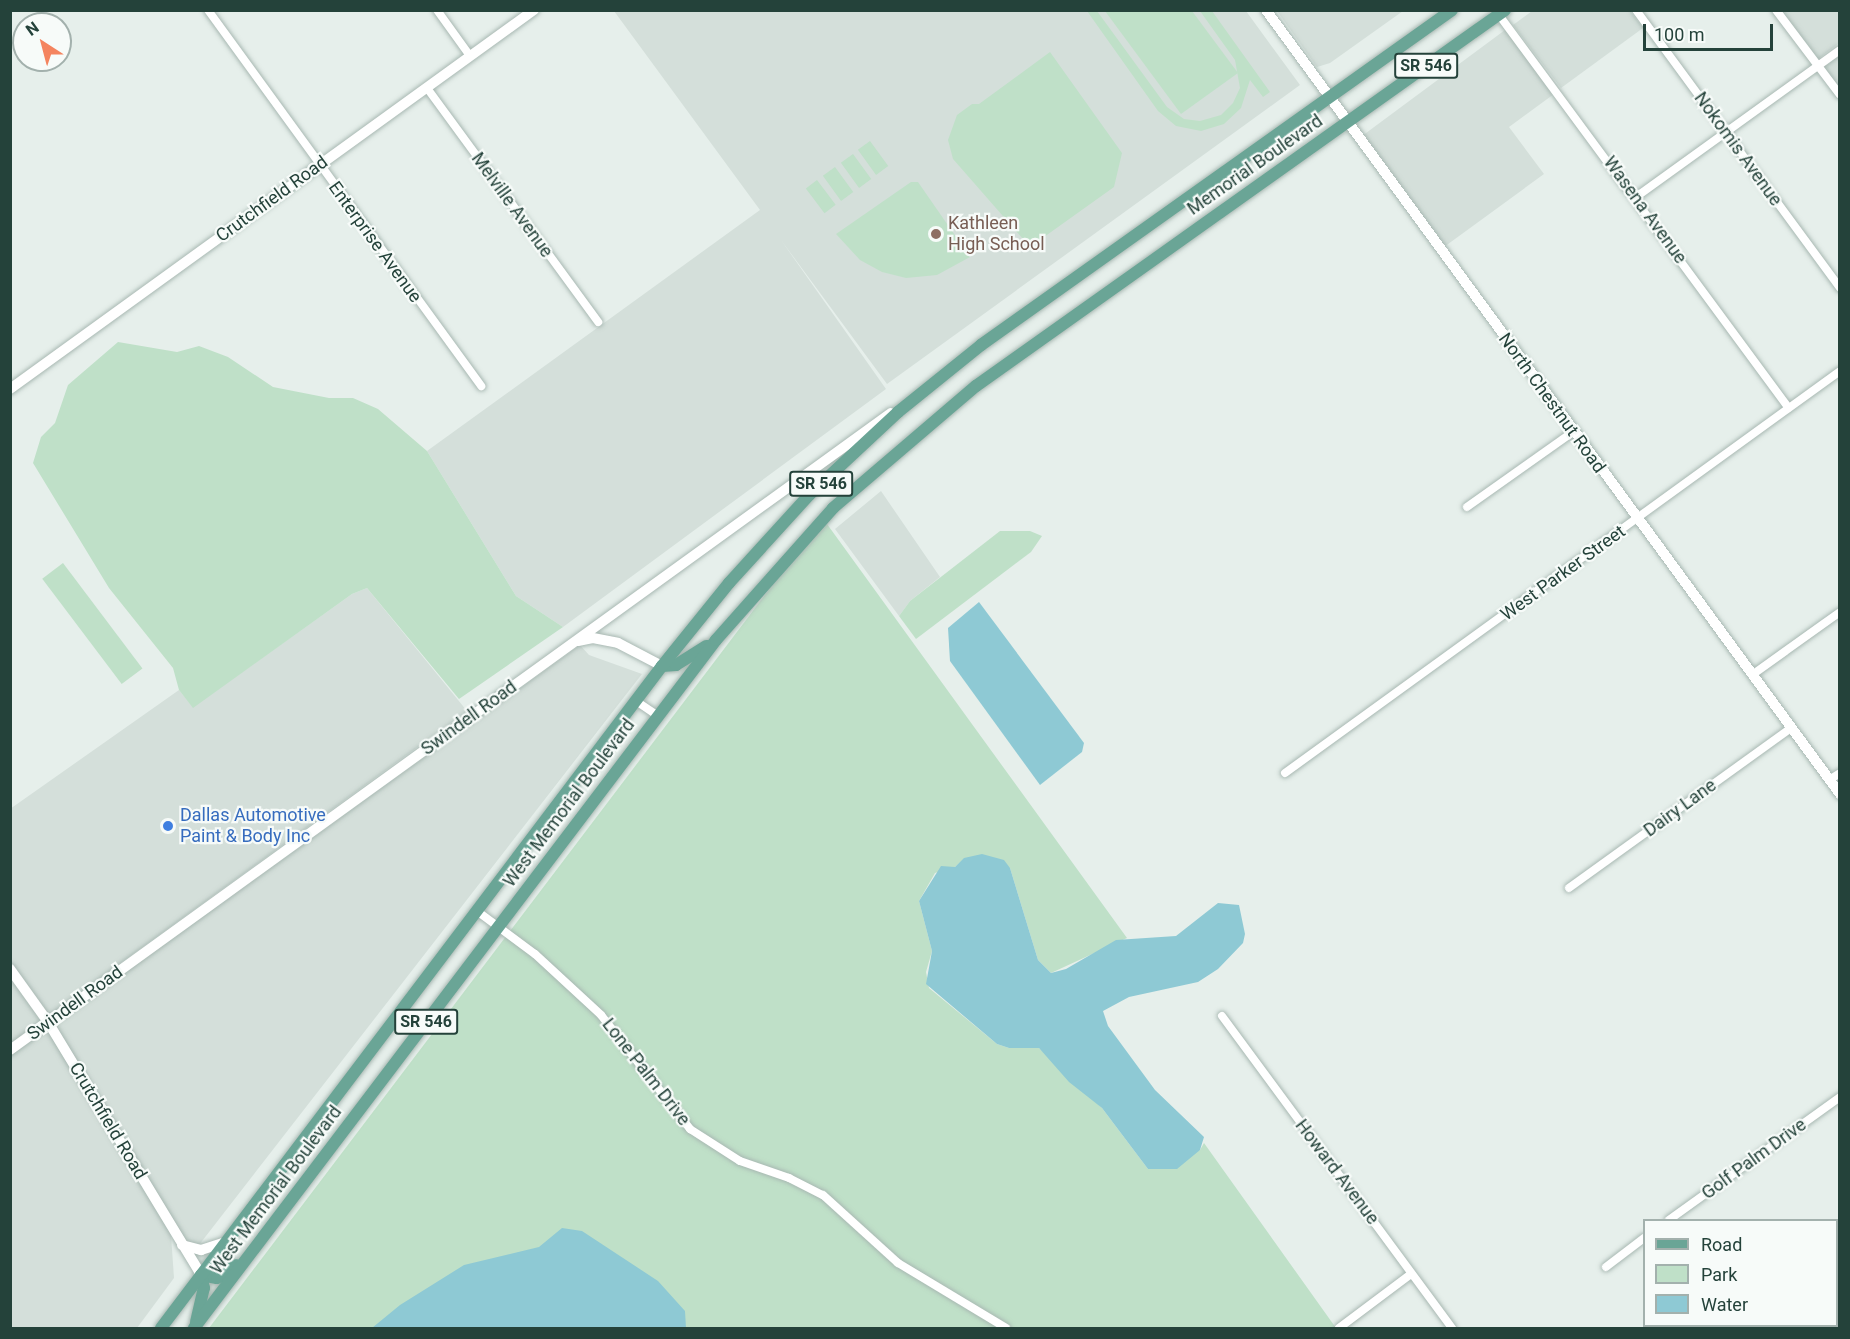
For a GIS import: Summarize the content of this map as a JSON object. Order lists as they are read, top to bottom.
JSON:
{
  "streets": {
    "main road": ["SR 546", "Memorial Boulevard", "West Memorial Boulevard"],
    "street": [
      "Nokomis Avenue",
      "Crutchfield Road",
      "Melville Avenue",
      "Wasena Avenue",
      "Enterprise Avenue",
      "North Chestnut Road",
      "West Parker Street",
      "Swindell Road",
      "Dairy Lane",
      "Lone Palm Drive",
      "Golf Palm Drive",
      "Howard Avenue"
    ]
  },
  "crossings": [
    ["SR 546", "Crutchfield Road"],
    ["SR 546", "West Memorial Boulevard"],
    ["Memorial Boulevard", "Wasena Avenue"],
    ["Memorial Boulevard", "North Chestnut Road"],
    ["Memorial Boulevard", "West Memorial Boulevard"],
    ["Crutchfield Road", "Melville Avenue"],
    ["Crutchfield Road", "Enterprise Avenue"],
    ["Crutchfield Road", "Swindell Road"],
    ["Crutchfield Road", "West Memorial Boulevard"],
    ["Wasena Avenue", "West Parker Street"],
    ["North Chestnut Road", "West Parker Street"],
    ["North Chestnut Road", "Dairy Lane"],
    ["Swindell Road", "West Memorial Boulevard"],
    ["West Memorial Boulevard", "Lone Palm Drive"]
  ],
  "places": ["Kathleen High School", "Dallas Automotive Paint & Body Inc"],
  "legend": ["Road", "Park", "Water"],
  "scale_bar": "100 m",
  "north": "top left"
}
